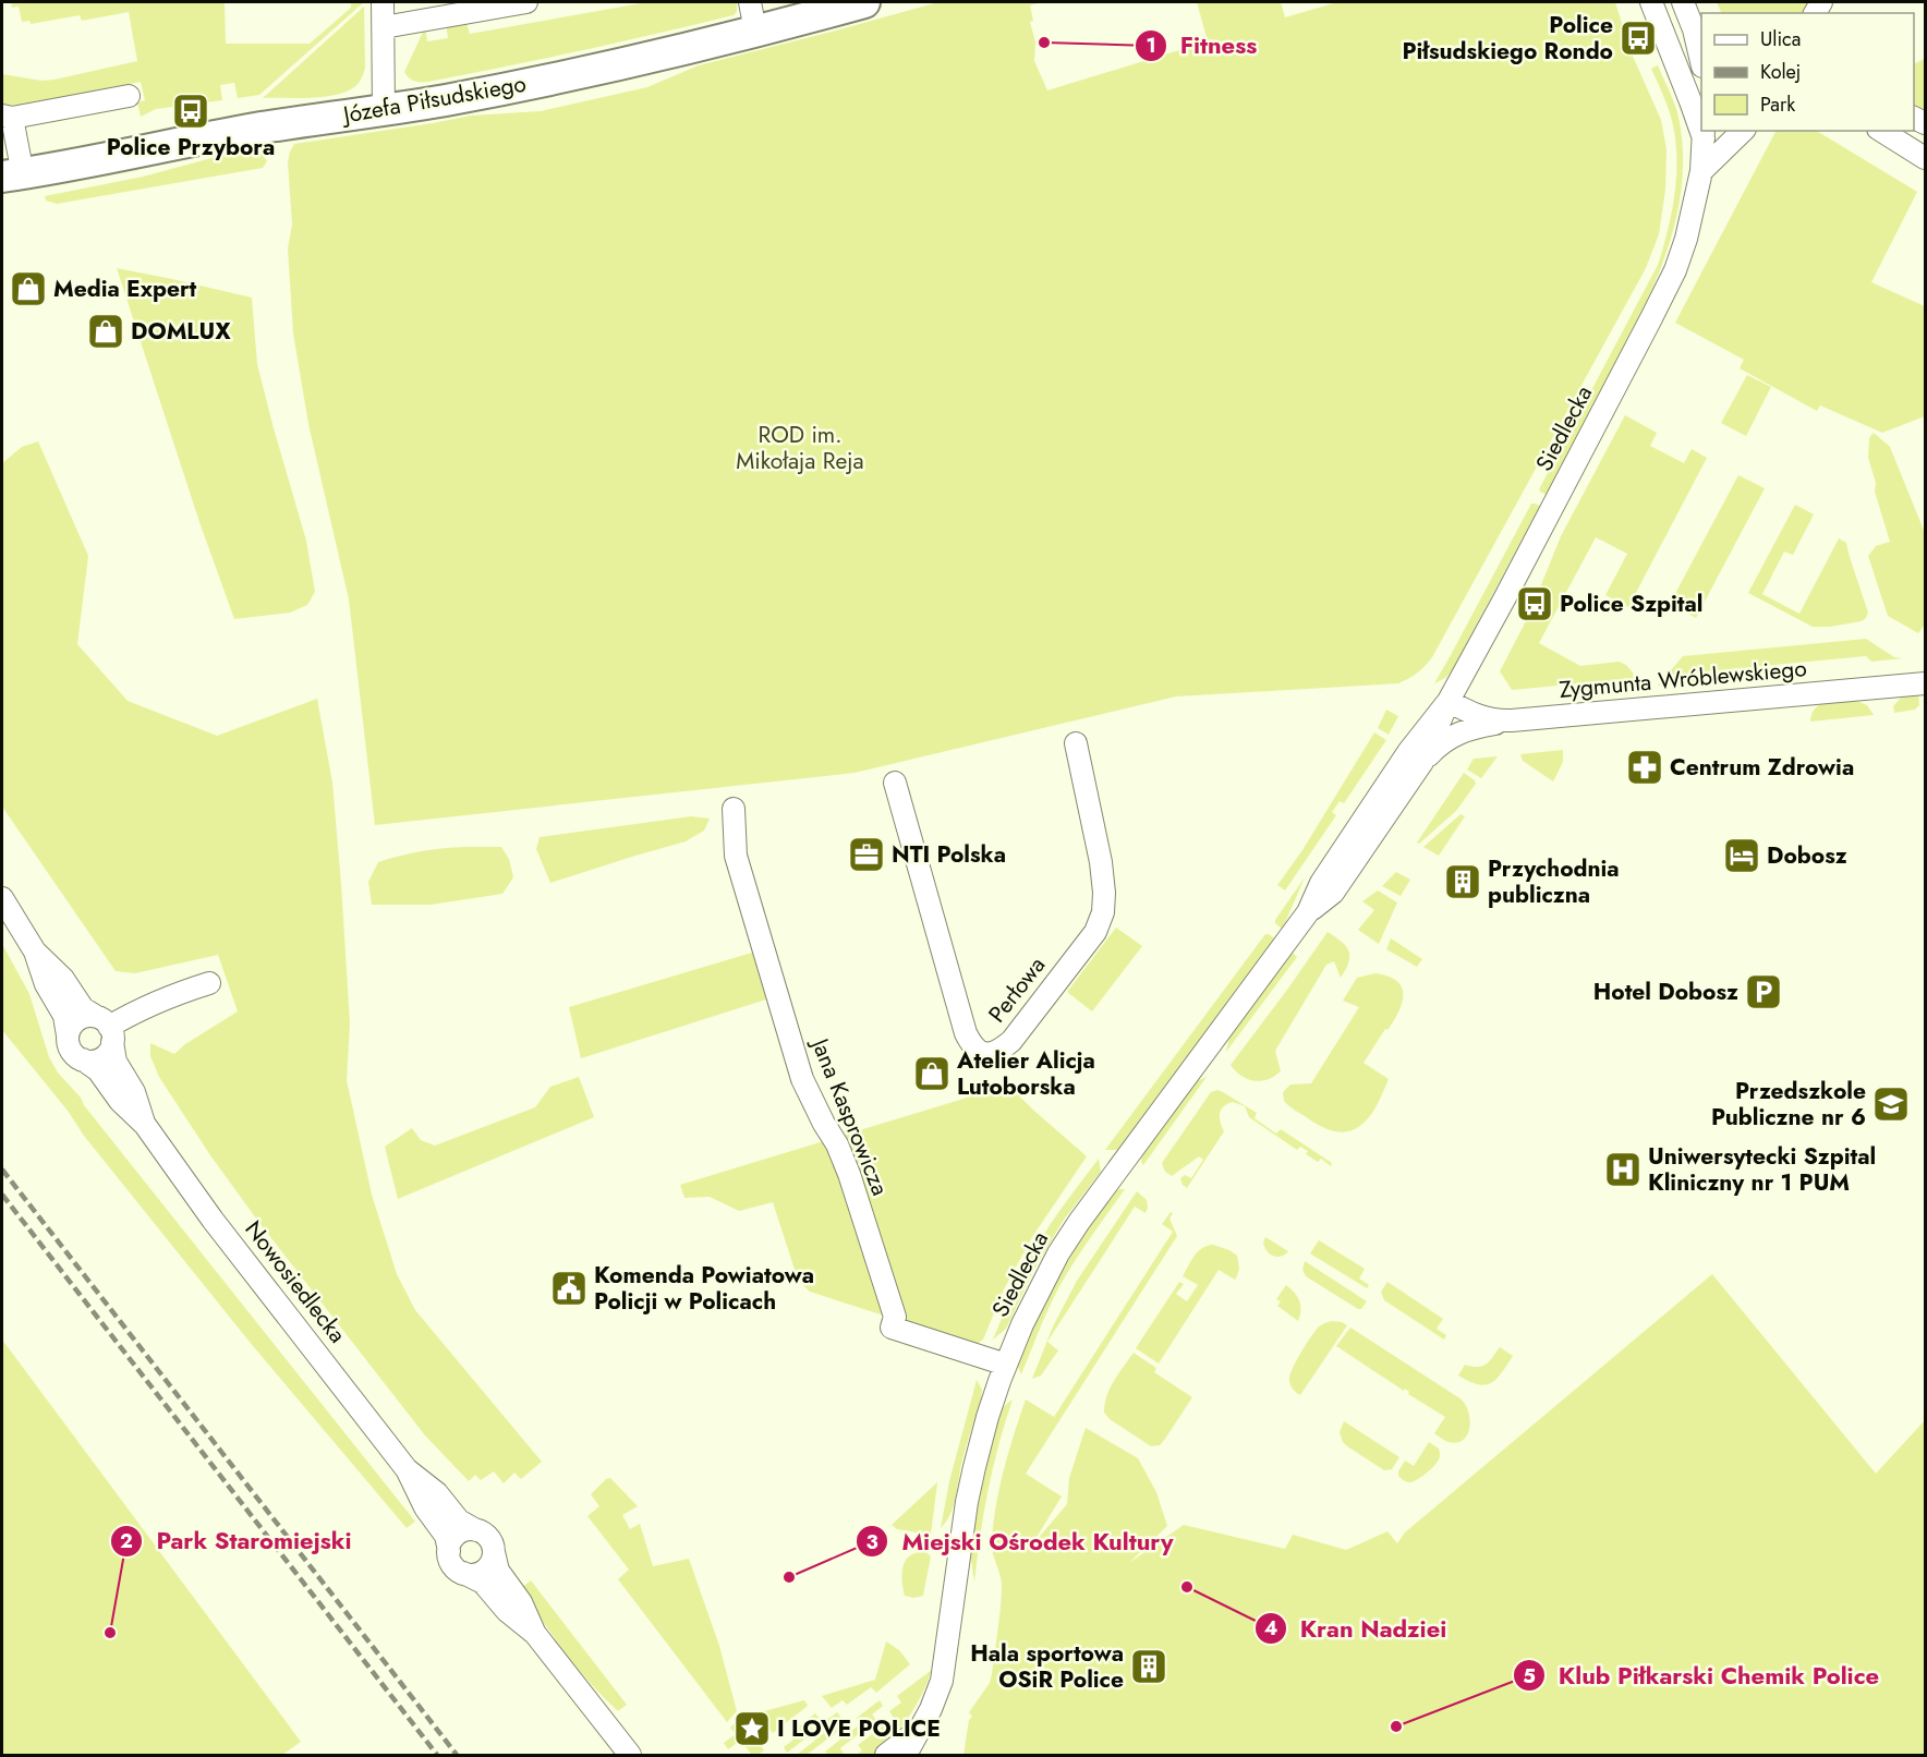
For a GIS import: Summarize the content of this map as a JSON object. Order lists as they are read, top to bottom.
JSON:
{
  "streets": {
    "street": [
      "Józefa Piłsudskiego",
      "Siedlecka",
      "Zygmunta Wróblewskiego",
      "Perłowa",
      "Jana Kasprowicza",
      "Nowosiedlecka"
    ]
  },
  "crossings": [
    ["Siedlecka", "Zygmunta Wróblewskiego"],
    ["Siedlecka", "Jana Kasprowicza"]
  ],
  "parks": ["ROD im. Mikołaja Reja"],
  "places": {
    "bus stop": ["Police Piłsudskiego Rondo", "Police Przybora", "Police Szpital"],
    "other": [
      "Fitness",
      "Miejski Ośrodek Kultury",
      "Kran Nadziei",
      "Park Staromiejski",
      "Klub Piłkarski Chemik Police"
    ],
    "shop": ["Media Expert", "DOMLUX", "Atelier Alicja Lutoborska"],
    "pharmacy": ["Centrum Zdrowia"],
    "office": ["NTI Polska"],
    "hotel": ["Dobosz"],
    "building": ["Przychodnia publiczna", "Hala sportowa OSiR Police"],
    "parking": ["Hotel Dobosz"],
    "school or university": ["Przedszkole Publiczne nr 6"],
    "hospital": ["Uniwersytecki Szpital Kliniczny nr 1 PUM"],
    "public building": ["Komenda Powiatowa Policji w Policach"],
    "place": ["I LOVE POLICE"]
  },
  "legend": ["Ulica", "Kolej", "Park"]
}
